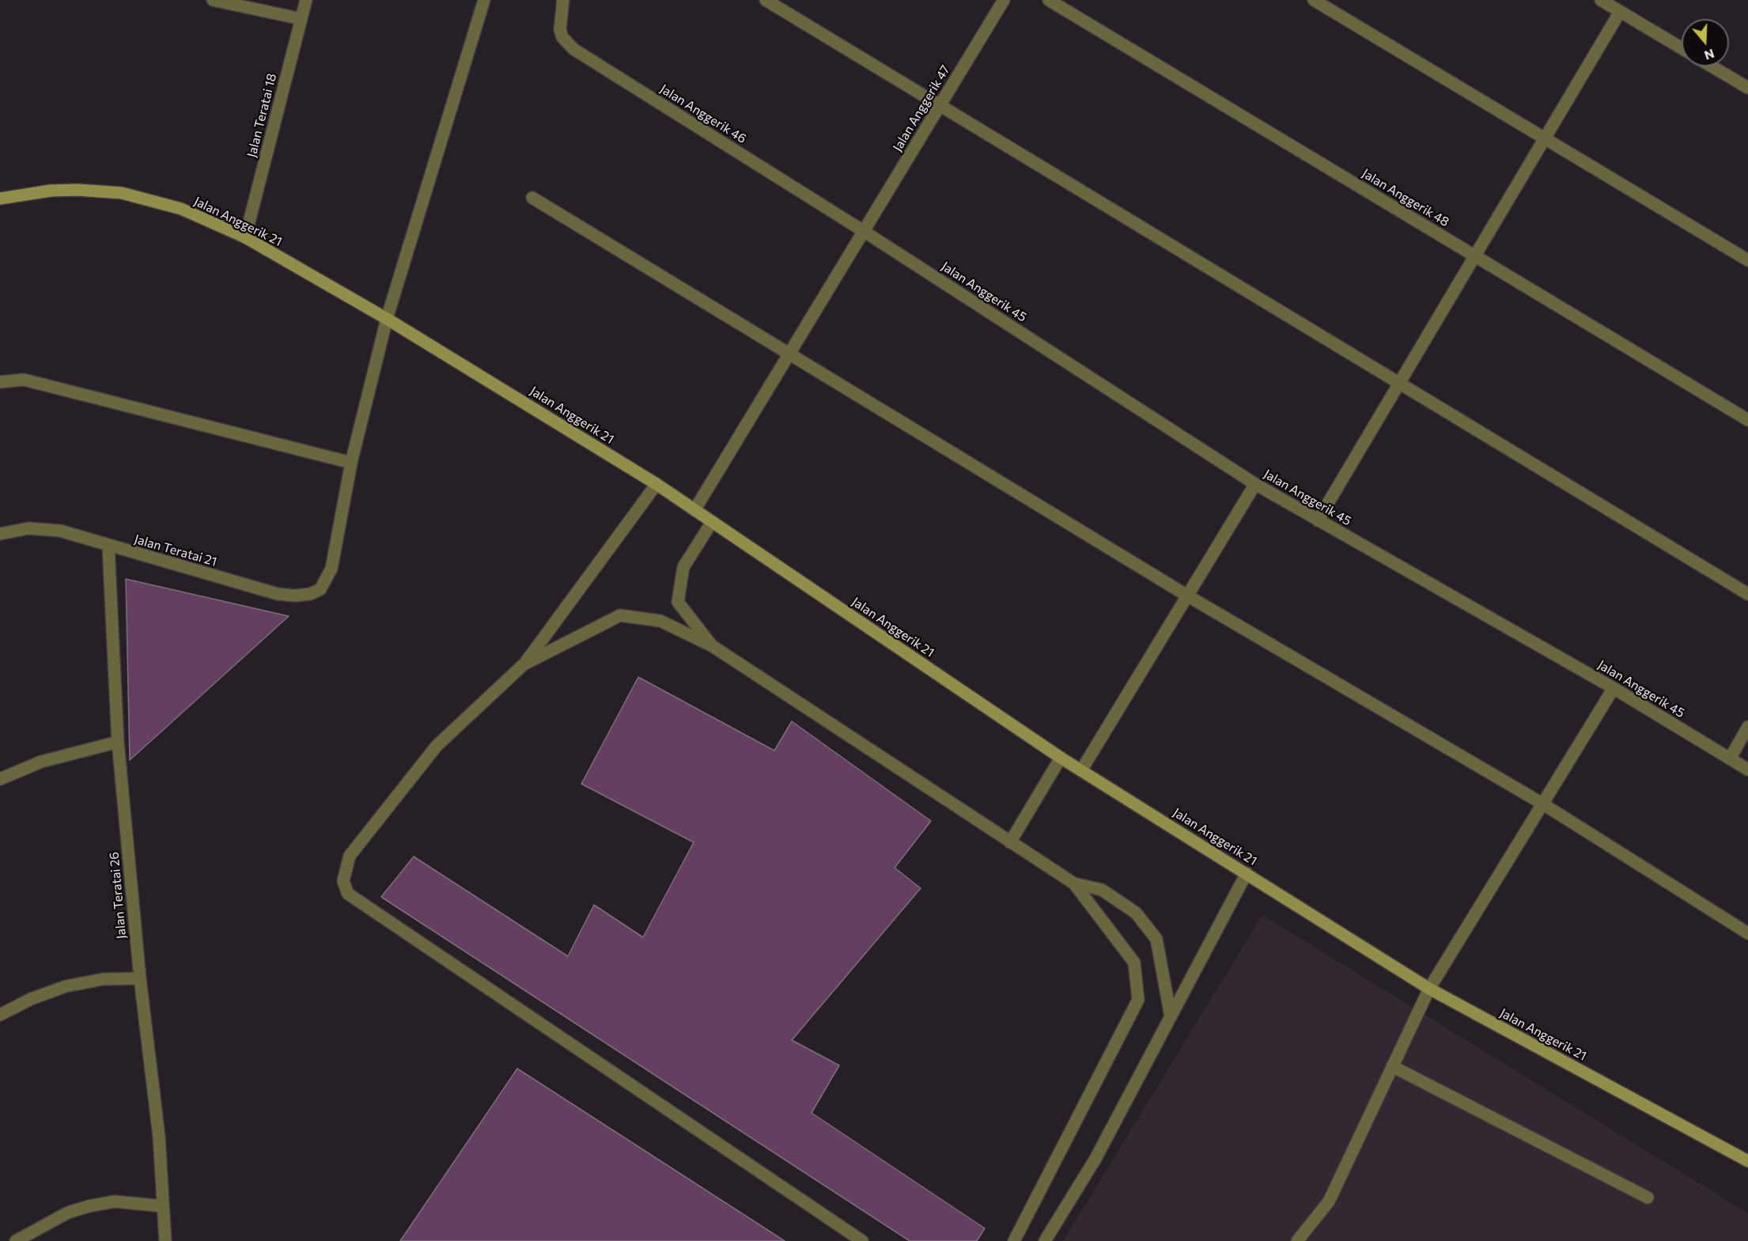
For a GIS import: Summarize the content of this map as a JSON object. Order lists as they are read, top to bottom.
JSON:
{
  "streets": {
    "street": [
      "Jalan Anggerik 47",
      "Jalan Anggerik 46",
      "Jalan Teratai 18",
      "Jalan Anggerik 48",
      "Jalan Anggerik 21",
      "Jalan Anggerik 45",
      "Jalan Teratai 21",
      "Jalan Teratai 26"
    ]
  },
  "crossings": [
    ["Jalan Anggerik 47", "Jalan Anggerik 46"],
    ["Jalan Anggerik 47", "Jalan Anggerik 21"],
    ["Jalan Anggerik 47", "Jalan Anggerik 45"],
    ["Jalan Anggerik 46", "Jalan Anggerik 45"],
    ["Jalan Teratai 18", "Jalan Anggerik 21"],
    ["Jalan Anggerik 21", "Jalan Teratai 21"],
    ["Jalan Teratai 21", "Jalan Teratai 26"]
  ],
  "north": "bottom"
}
